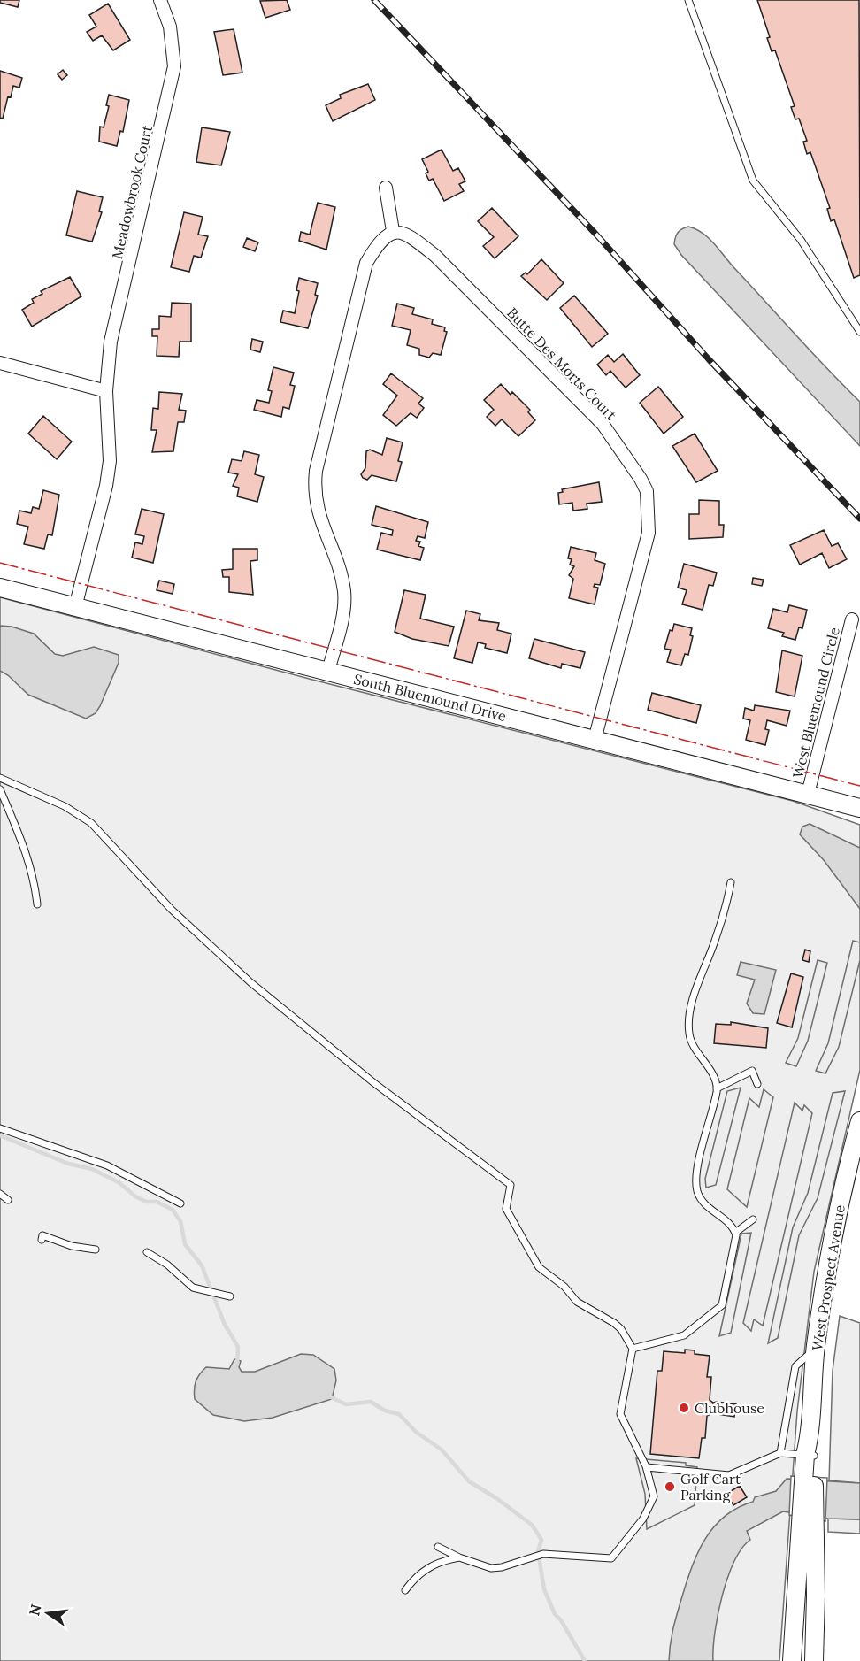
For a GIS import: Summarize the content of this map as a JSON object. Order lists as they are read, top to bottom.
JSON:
{
  "streets": {
    "main road": ["South Bluemound Drive", "West Prospect Avenue"],
    "street": ["Meadowbrook Court", "Butte Des Morts Court", "West Bluemound Circle"]
  },
  "crossings": [
    ["Meadowbrook Court", "South Bluemound Drive"],
    ["Butte Des Morts Court", "South Bluemound Drive"],
    ["South Bluemound Drive", "West Bluemound Circle"]
  ],
  "places": ["Clubhouse", "Golf Cart Parking"],
  "north": "left"
}
